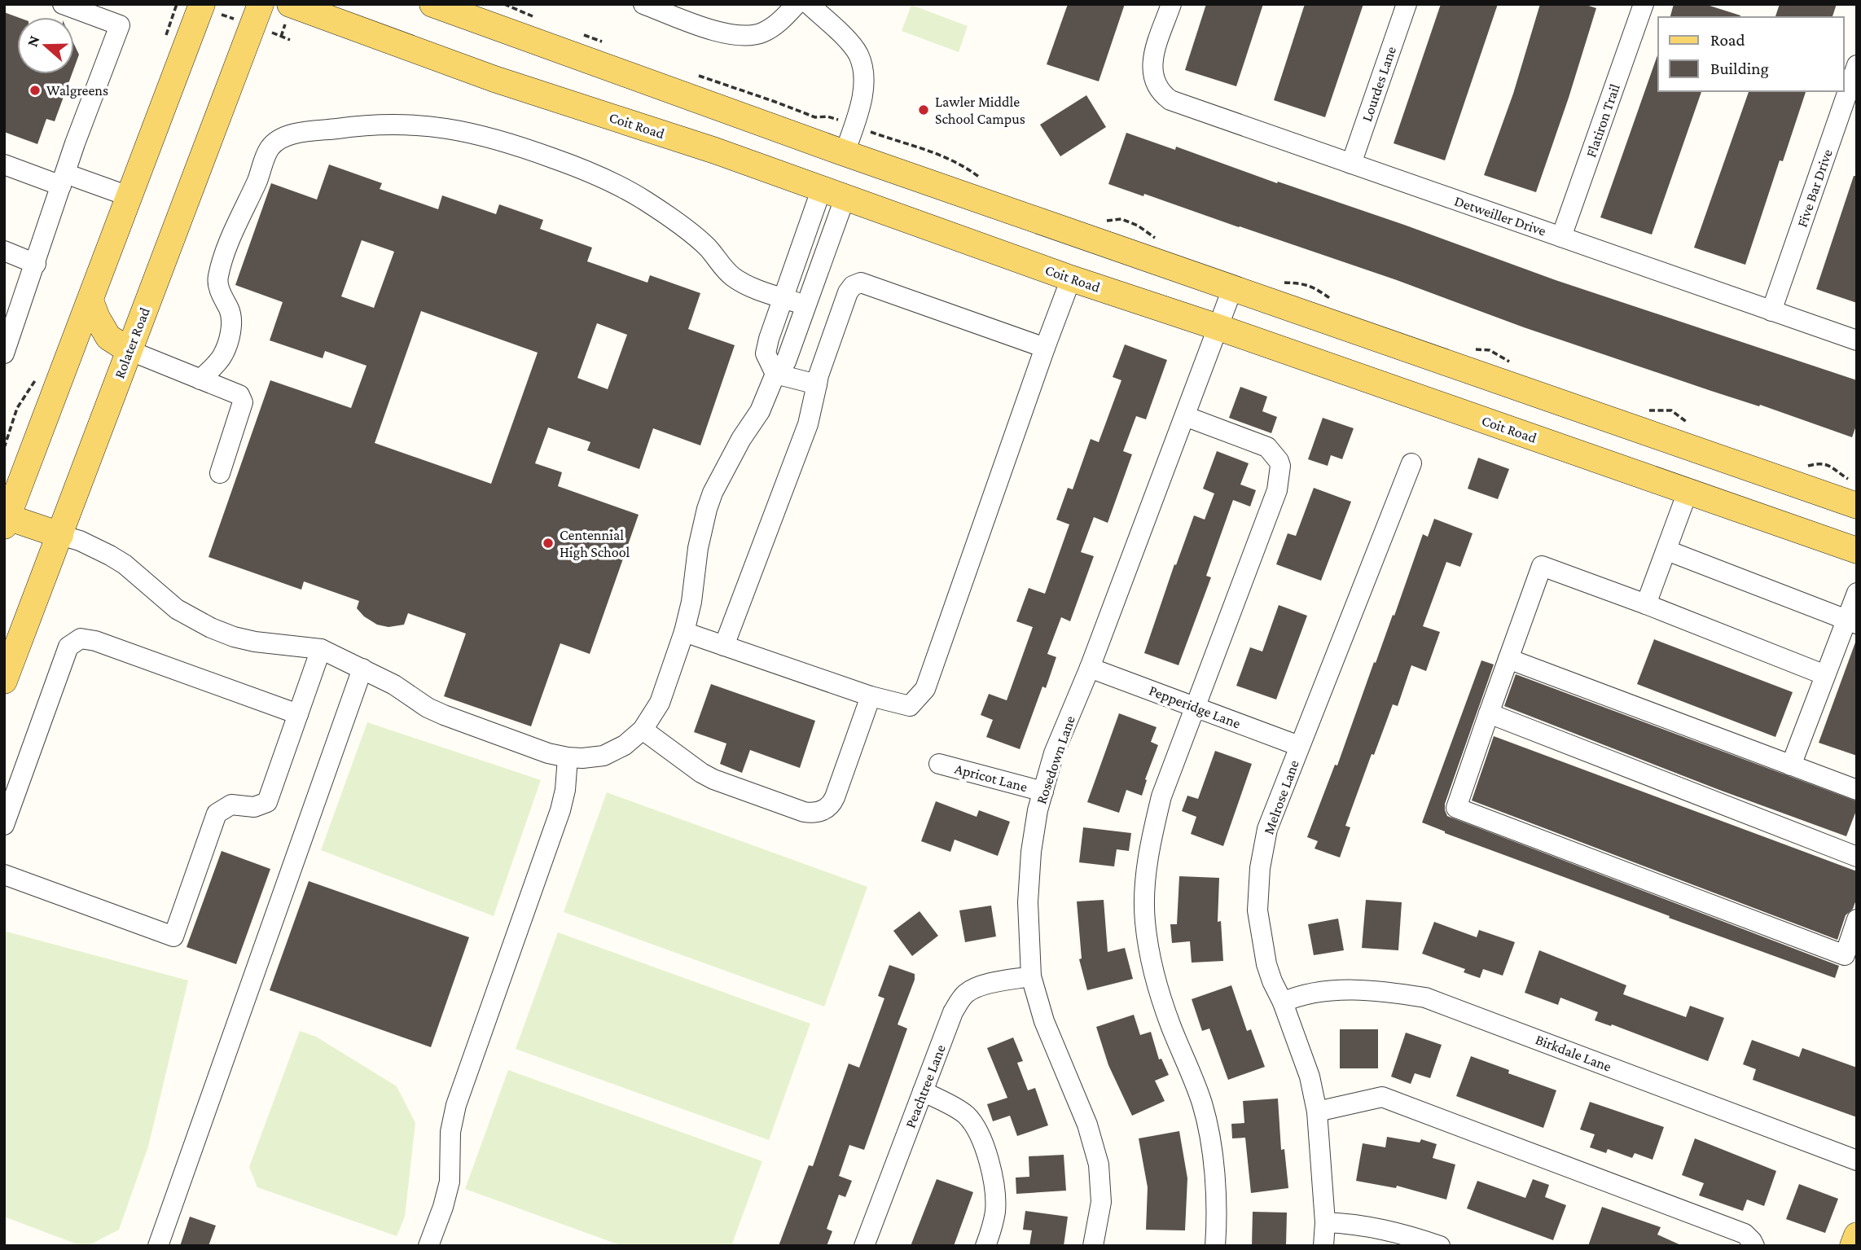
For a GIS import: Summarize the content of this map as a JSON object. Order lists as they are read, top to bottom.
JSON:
{
  "streets": {
    "main road": ["Coit Road", "Rolater Road"],
    "street": [
      "Lourdes Lane",
      "Flatiron Trail",
      "Five Bar Drive",
      "Detweiller Drive",
      "Pepperidge Lane",
      "Rosedown Lane",
      "Apricot Lane",
      "Melrose Lane",
      "Birkdale Lane",
      "Peachtree Lane"
    ]
  },
  "crossings": [
    ["Lourdes Lane", "Detweiller Drive"],
    ["Flatiron Trail", "Detweiller Drive"],
    ["Coit Road", "Rosedown Lane"],
    ["Five Bar Drive", "Detweiller Drive"],
    ["Pepperidge Lane", "Rosedown Lane"],
    ["Pepperidge Lane", "Melrose Lane"],
    ["Rosedown Lane", "Apricot Lane"],
    ["Rosedown Lane", "Peachtree Lane"],
    ["Melrose Lane", "Birkdale Lane"]
  ],
  "places": ["Walgreens", "Lawler Middle School Campus", "Centennial High School"],
  "legend": ["Road", "Building"],
  "north": "left"
}
